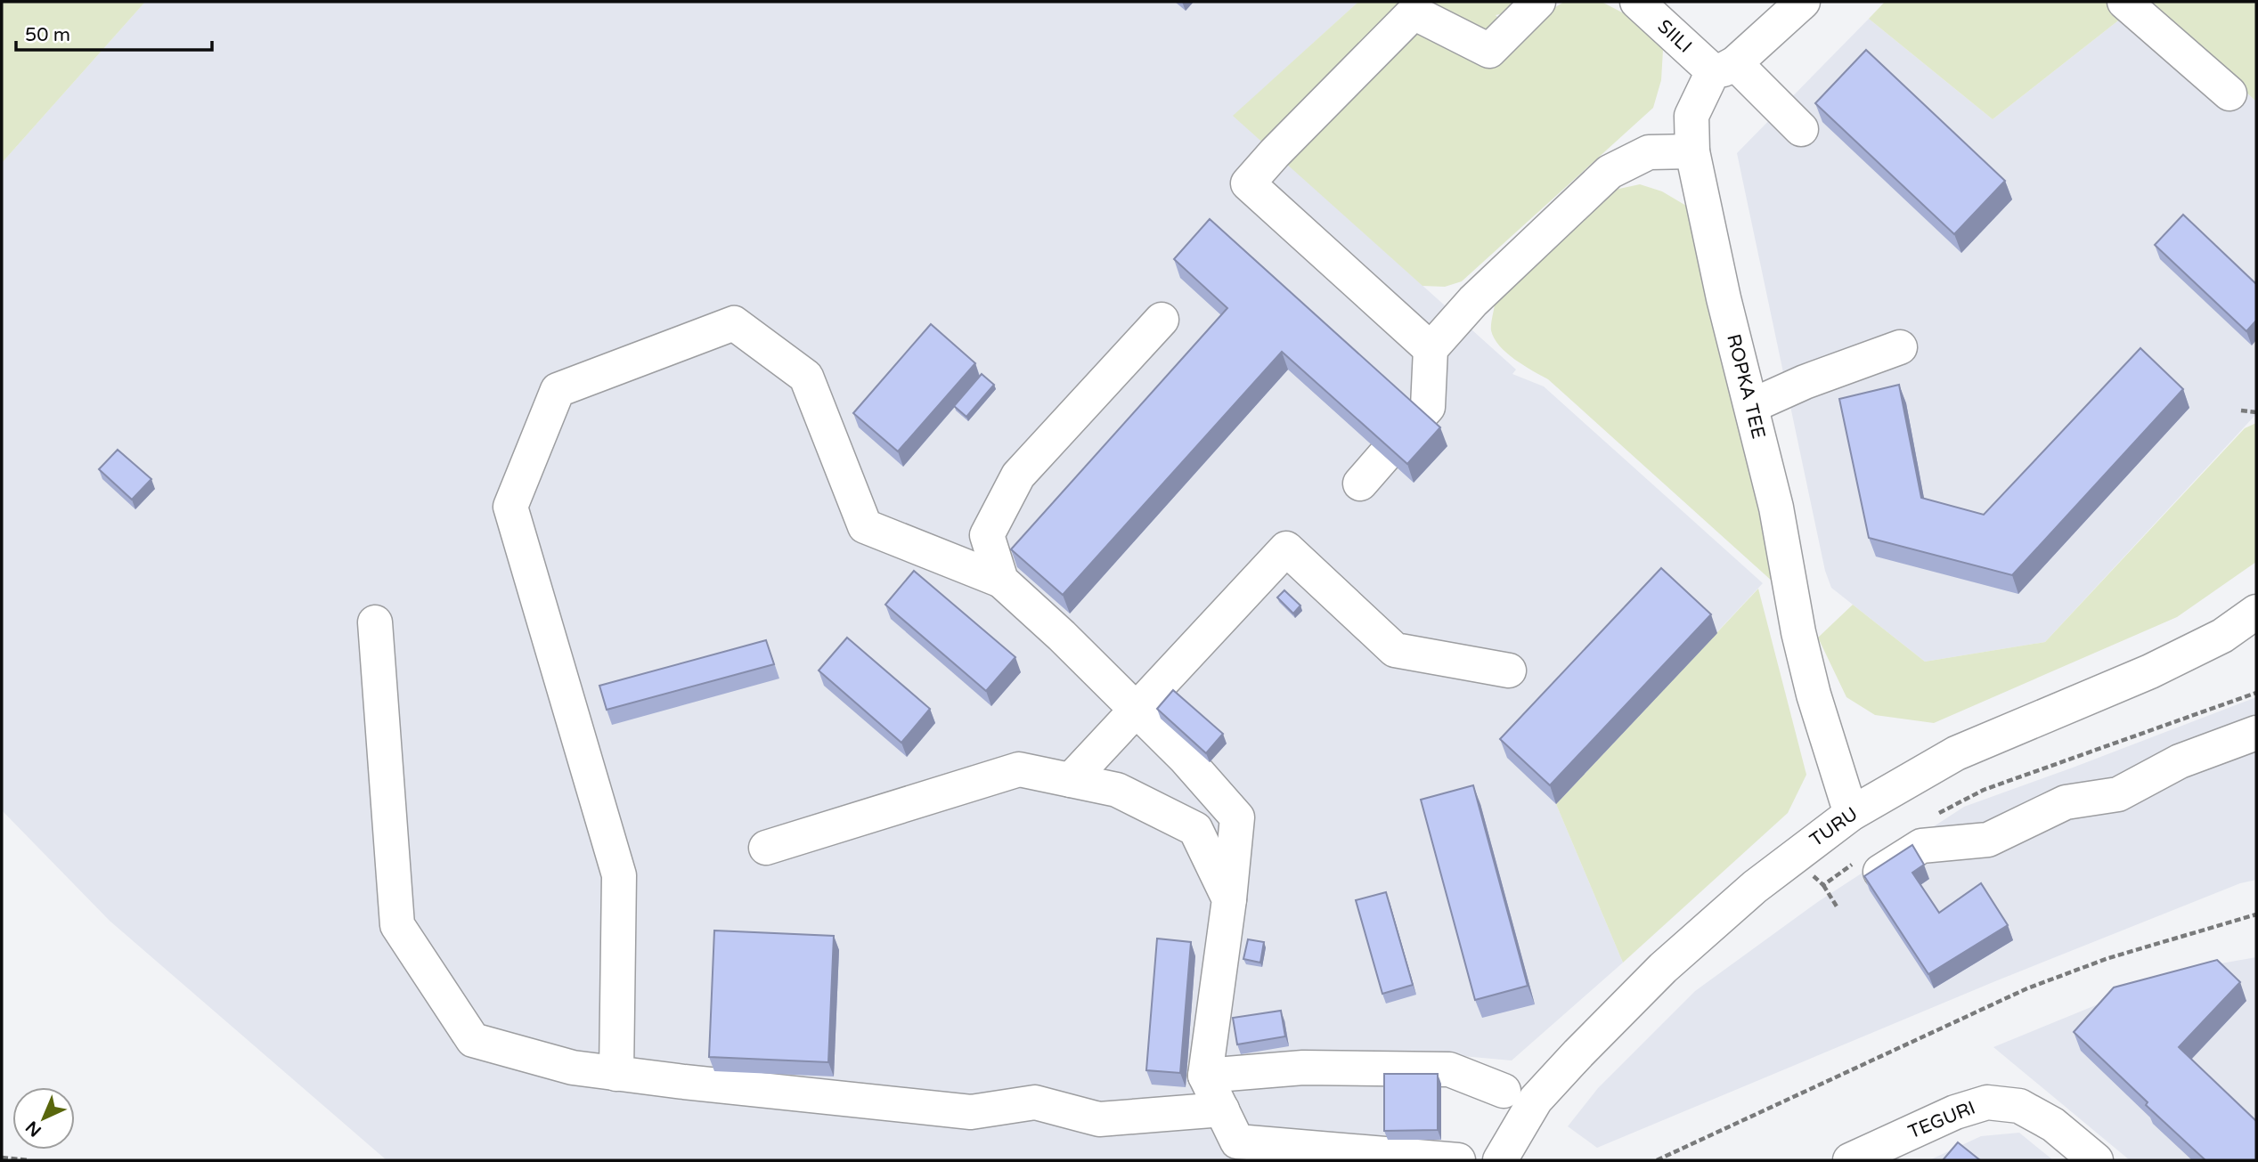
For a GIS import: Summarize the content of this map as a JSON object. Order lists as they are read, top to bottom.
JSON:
{
  "streets": {
    "street": [
      "SIILI",
      "ROPKA TEE",
      "TURU",
      "TEGURI"
    ]
  },
  "crossings": [
    ["SIILI", "ROPKA TEE"],
    ["ROPKA TEE", "TURU"]
  ],
  "scale_bar": "50 m",
  "north": "bottom left"
}
